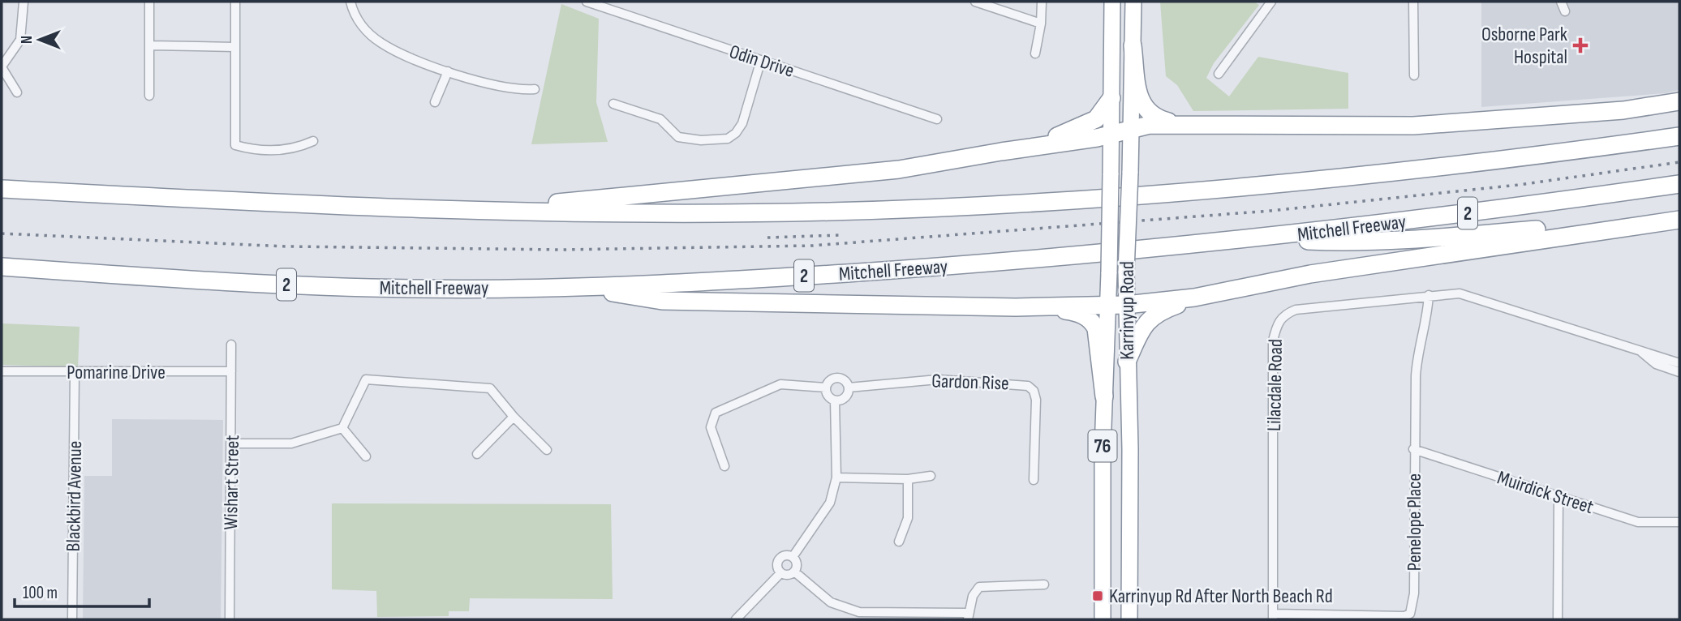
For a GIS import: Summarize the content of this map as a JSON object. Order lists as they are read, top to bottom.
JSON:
{
  "streets": {
    "highway": [
      "2",
      "Mitchell Freeway",
      "Karrinyup Road",
      "76"
    ],
    "street": [
      "Odin Drive",
      "Pomarine Drive",
      "Gardon Rise",
      "Lilacdale Road",
      "Wishart Street",
      "Muirdick Street",
      "Blackbird Avenue",
      "Penelope Place"
    ]
  },
  "crossings": [
    ["Pomarine Drive", "Wishart Street"],
    ["Pomarine Drive", "Blackbird Avenue"],
    ["Lilacdale Road", "Penelope Place"],
    ["Muirdick Street", "Penelope Place"]
  ],
  "places": {
    "health": ["Osborne Park Hospital"],
    "transit": ["Karrinyup Rd After North Beach Rd"]
  },
  "scale_bar": "100 m",
  "north": "left"
}
